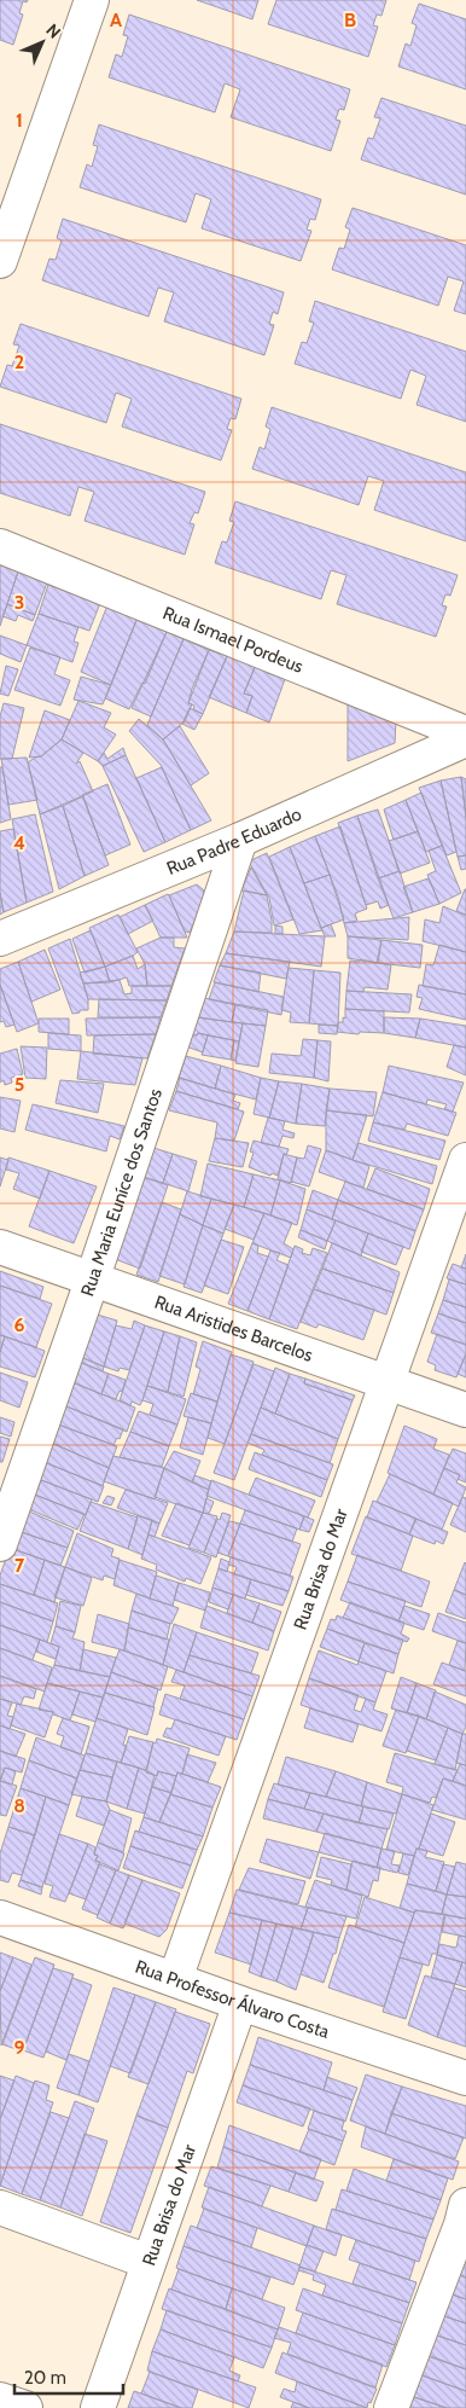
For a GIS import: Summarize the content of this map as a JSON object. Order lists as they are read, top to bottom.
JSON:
{
  "streets": {
    "street": [
      "Rua Ismael Pordeus",
      "Rua Padre Eduardo",
      "Rua Maria Euníce dos Santos",
      "Rua Aristides Barcelos",
      "Rua Brisa do Mar",
      "Rua Professor Álvaro Costa"
    ]
  },
  "crossings": [
    ["Rua Padre Eduardo", "Rua Maria Euníce dos Santos"],
    ["Rua Maria Euníce dos Santos", "Rua Aristides Barcelos"],
    ["Rua Aristides Barcelos", "Rua Brisa do Mar"],
    ["Rua Brisa do Mar", "Rua Professor Álvaro Costa"]
  ],
  "scale_bar": "20 m",
  "north": "top right",
  "grid": {
    "columns": ["A", "B"],
    "rows": [
      "1",
      "2",
      "3",
      "4",
      "5",
      "6",
      "7",
      "8",
      "9"
    ]
  }
}
